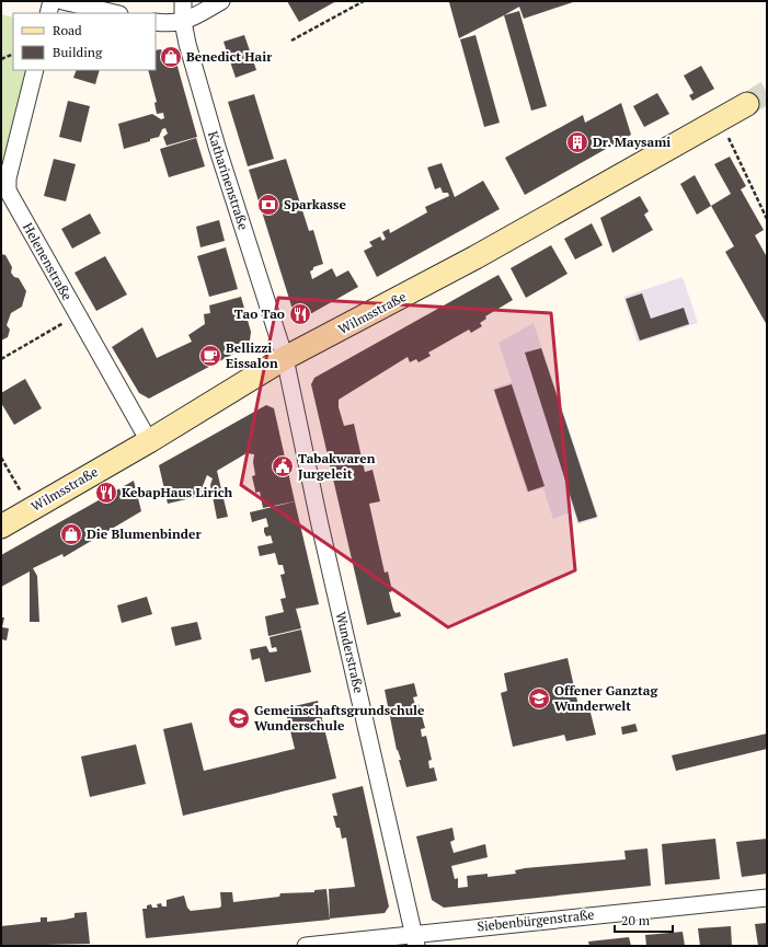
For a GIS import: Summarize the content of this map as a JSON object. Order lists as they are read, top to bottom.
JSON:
{
  "streets": {
    "street": [
      "Katharinenstraße",
      "Helenenstraße",
      "Wilmsstraße",
      "Wunderstraße",
      "Siebenbürgenstraße"
    ]
  },
  "crossings": [
    ["Katharinenstraße", "Wilmsstraße"],
    ["Katharinenstraße", "Wunderstraße"],
    ["Helenenstraße", "Wilmsstraße"],
    ["Wilmsstraße", "Wunderstraße"],
    ["Wunderstraße", "Siebenbürgenstraße"]
  ],
  "places": {
    "shop": ["Benedict Hair", "Die Blumenbinder"],
    "building": ["Dr. Maysami"],
    "bank": ["Sparkasse"],
    "restaurant": ["Tao Tao", "KebapHaus Lirich"],
    "cafe": ["Bellizzi Eissalon"],
    "public building": ["Tabakwaren Jurgeleit"],
    "school or university": ["Offener Ganztag Wunderwelt", "Gemeinschaftsgrundschule Wunderschule"]
  },
  "legend": ["Road", "Building"],
  "scale_bar": "20 m"
}
